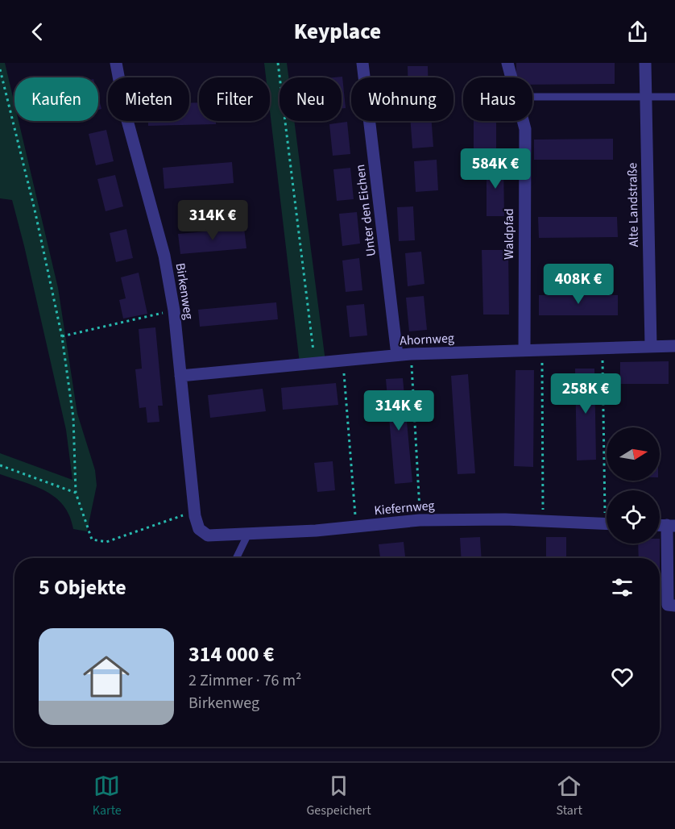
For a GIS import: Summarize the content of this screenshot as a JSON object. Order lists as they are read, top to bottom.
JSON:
{
  "streets": {
    "street": [
      "Alte Landstraße",
      "Unter den Eichen",
      "Waldpfad",
      "Birkenweg",
      "Ahornweg",
      "Kiefernweg"
    ]
  },
  "crossings": [
    ["Alte Landstraße", "Ahornweg"],
    ["Unter den Eichen", "Ahornweg"],
    ["Waldpfad", "Ahornweg"],
    ["Birkenweg", "Ahornweg"],
    ["Birkenweg", "Kiefernweg"]
  ],
  "north": "right",
  "page": {
    "header": "Keyplace",
    "chip": [
      "Kaufen",
      "Mieten",
      "Filter",
      "Neu",
      "Wohnung",
      "Haus"
    ],
    "price": [
      "584K €",
      "314K €",
      "408K €",
      "258K €",
      "314K €"
    ],
    "heading": "5 Objekte",
    "list": [
      {
        "name": "314 000 €",
        "note": "2 Zimmer · 76 m² · Birkenweg"
      }
    ],
    "tabs": ["Karte", "Gespeichert", "Start"]
  }
}
